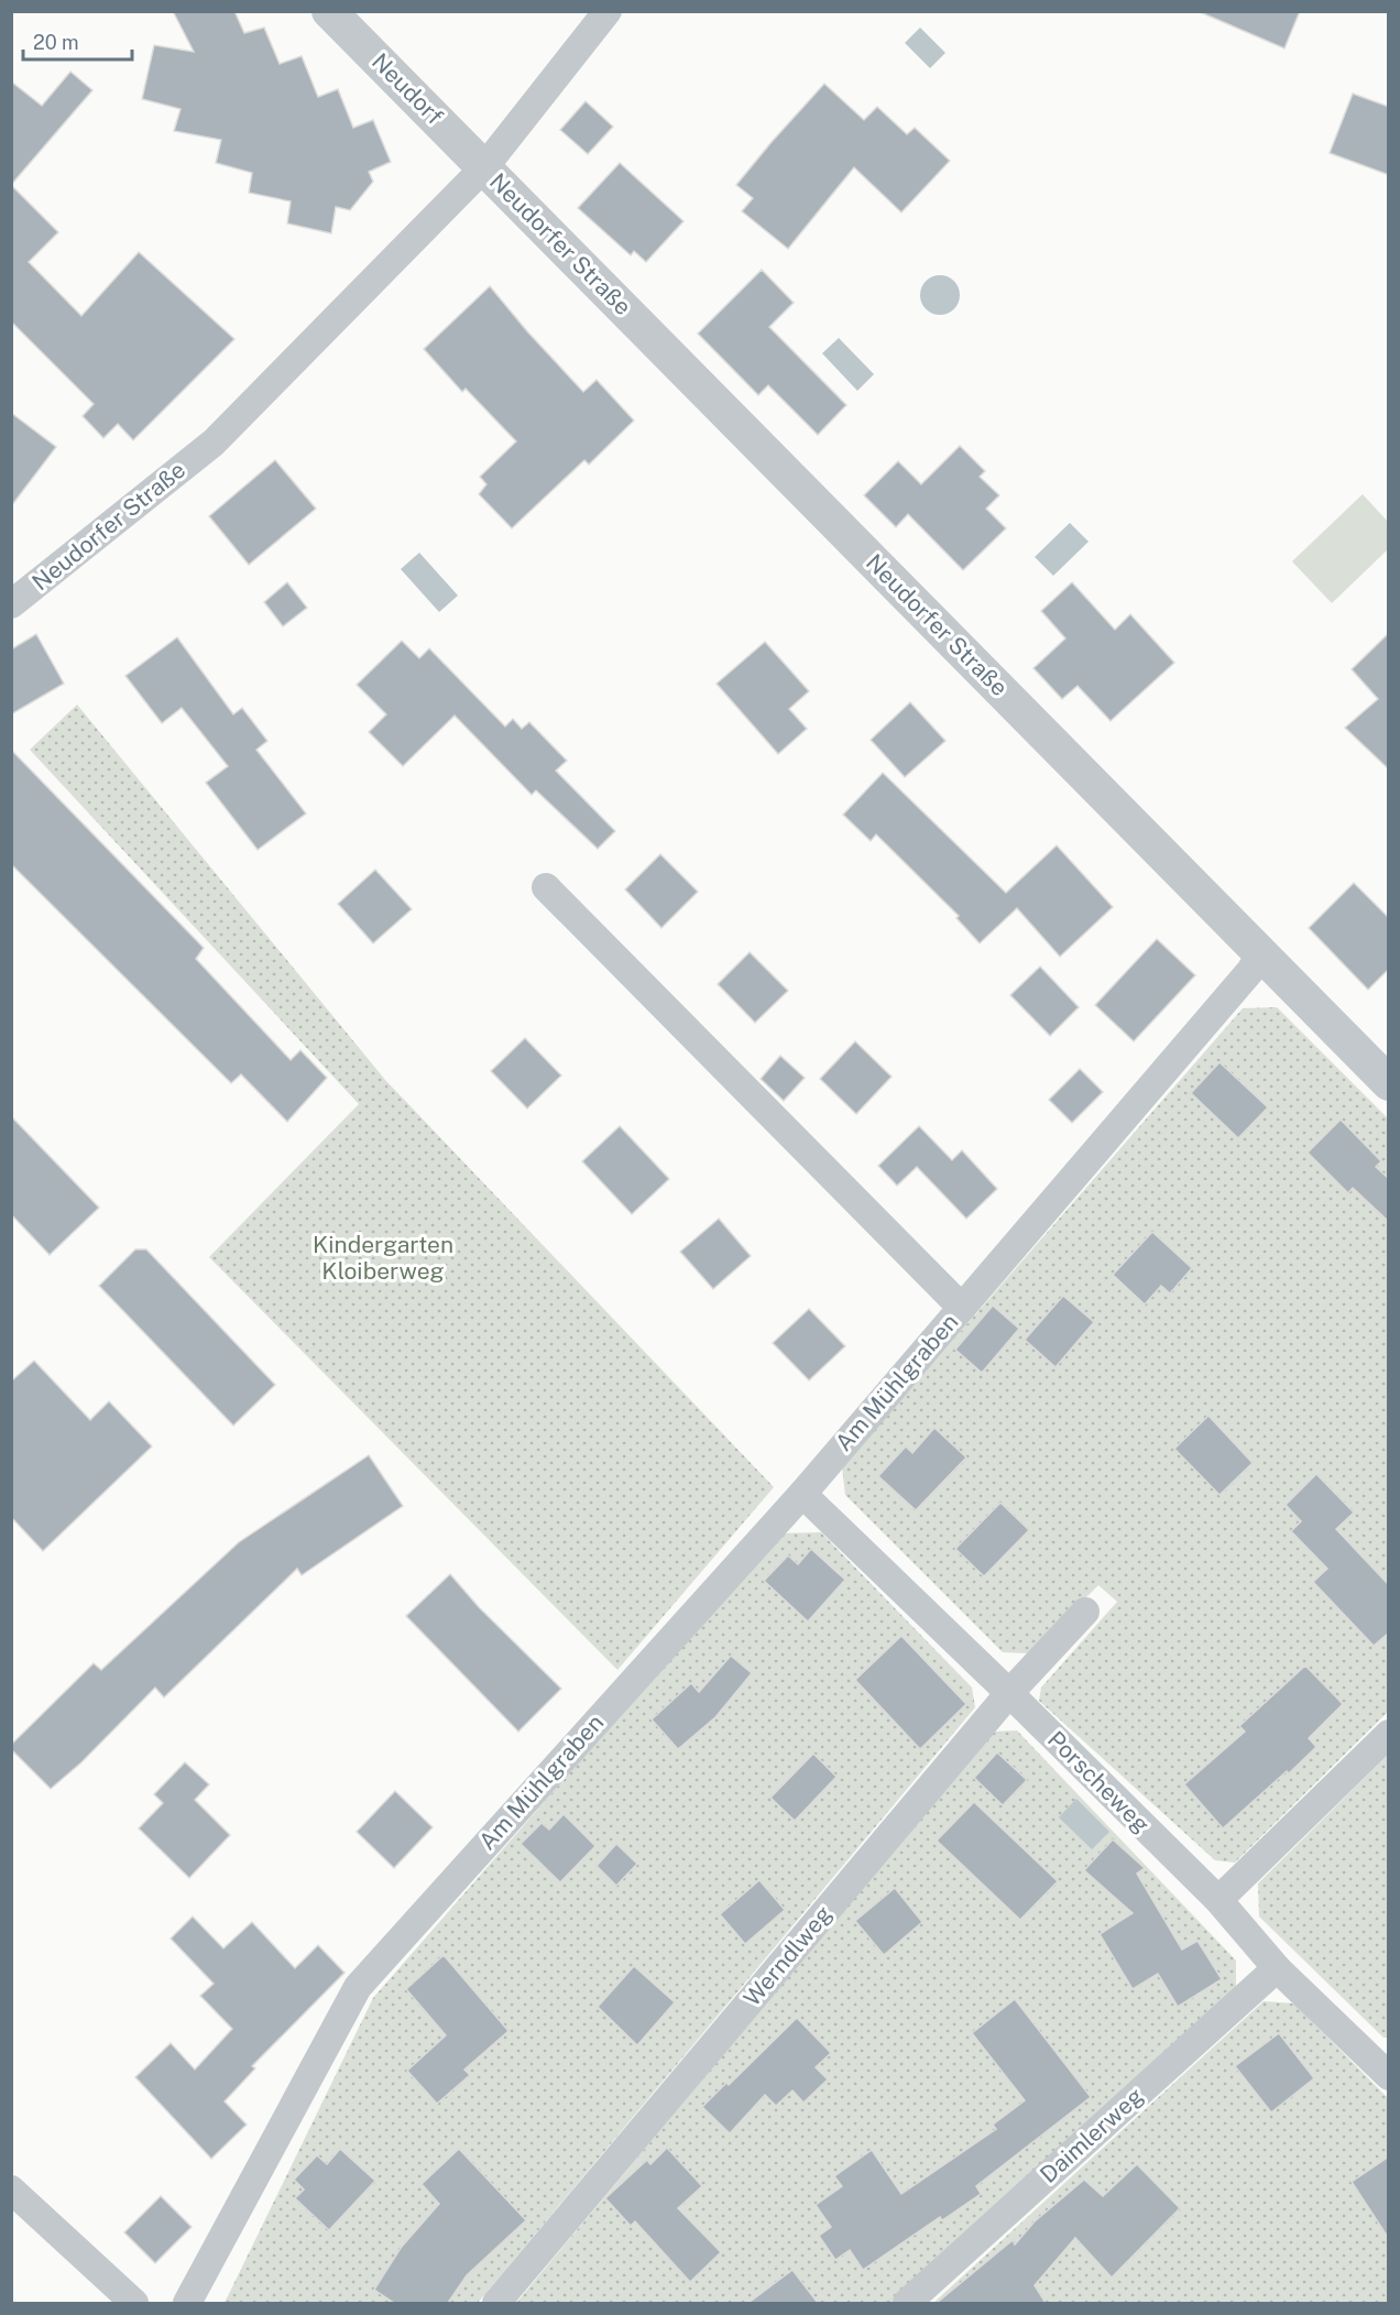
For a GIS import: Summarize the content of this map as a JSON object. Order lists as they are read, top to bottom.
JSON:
{
  "streets": {
    "street": [
      "Neudorf",
      "Neudorfer Straße",
      "Am Mühlgraben",
      "Porscheweg",
      "Werndlweg",
      "Daimlerweg"
    ]
  },
  "crossings": [
    ["Neudorf", "Neudorfer Straße"],
    ["Neudorfer Straße", "Am Mühlgraben"],
    ["Am Mühlgraben", "Porscheweg"],
    ["Porscheweg", "Werndlweg"],
    ["Porscheweg", "Daimlerweg"]
  ],
  "parks": ["Kindergarten Kloiberweg"],
  "scale_bar": "20 m"
}
